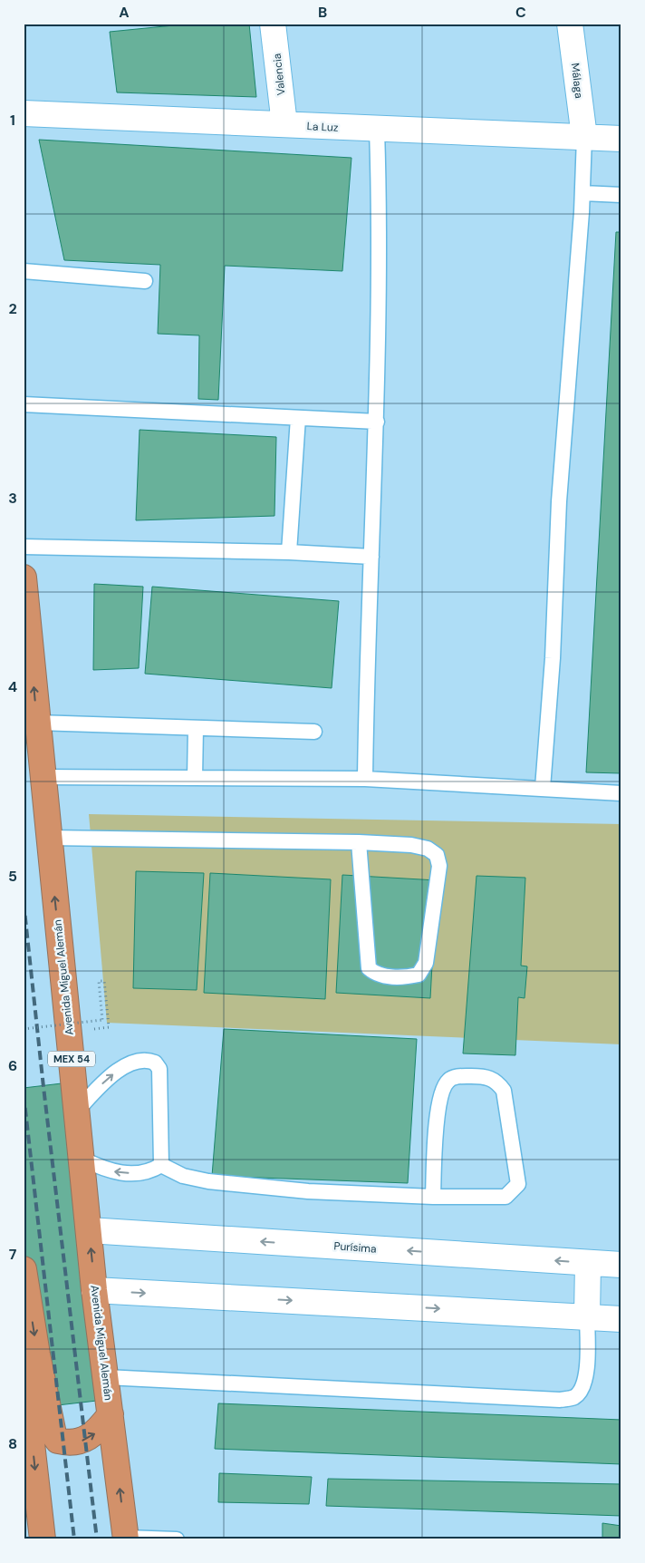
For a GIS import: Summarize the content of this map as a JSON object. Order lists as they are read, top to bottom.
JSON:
{
  "streets": {
    "highway": ["Avenida Miguel Alemán", "MEX 54"],
    "street": [
      "Valencia",
      "Málaga",
      "La Luz",
      "Purísima"
    ]
  },
  "crossings": [
    ["Valencia", "La Luz"],
    ["Málaga", "La Luz"],
    ["Avenida Miguel Alemán", "Purísima"]
  ],
  "one_way": ["Avenida Miguel Alemán"],
  "grid": {
    "columns": ["A", "B", "C"],
    "rows": [
      "1",
      "2",
      "3",
      "4",
      "5",
      "6",
      "7",
      "8"
    ]
  }
}
